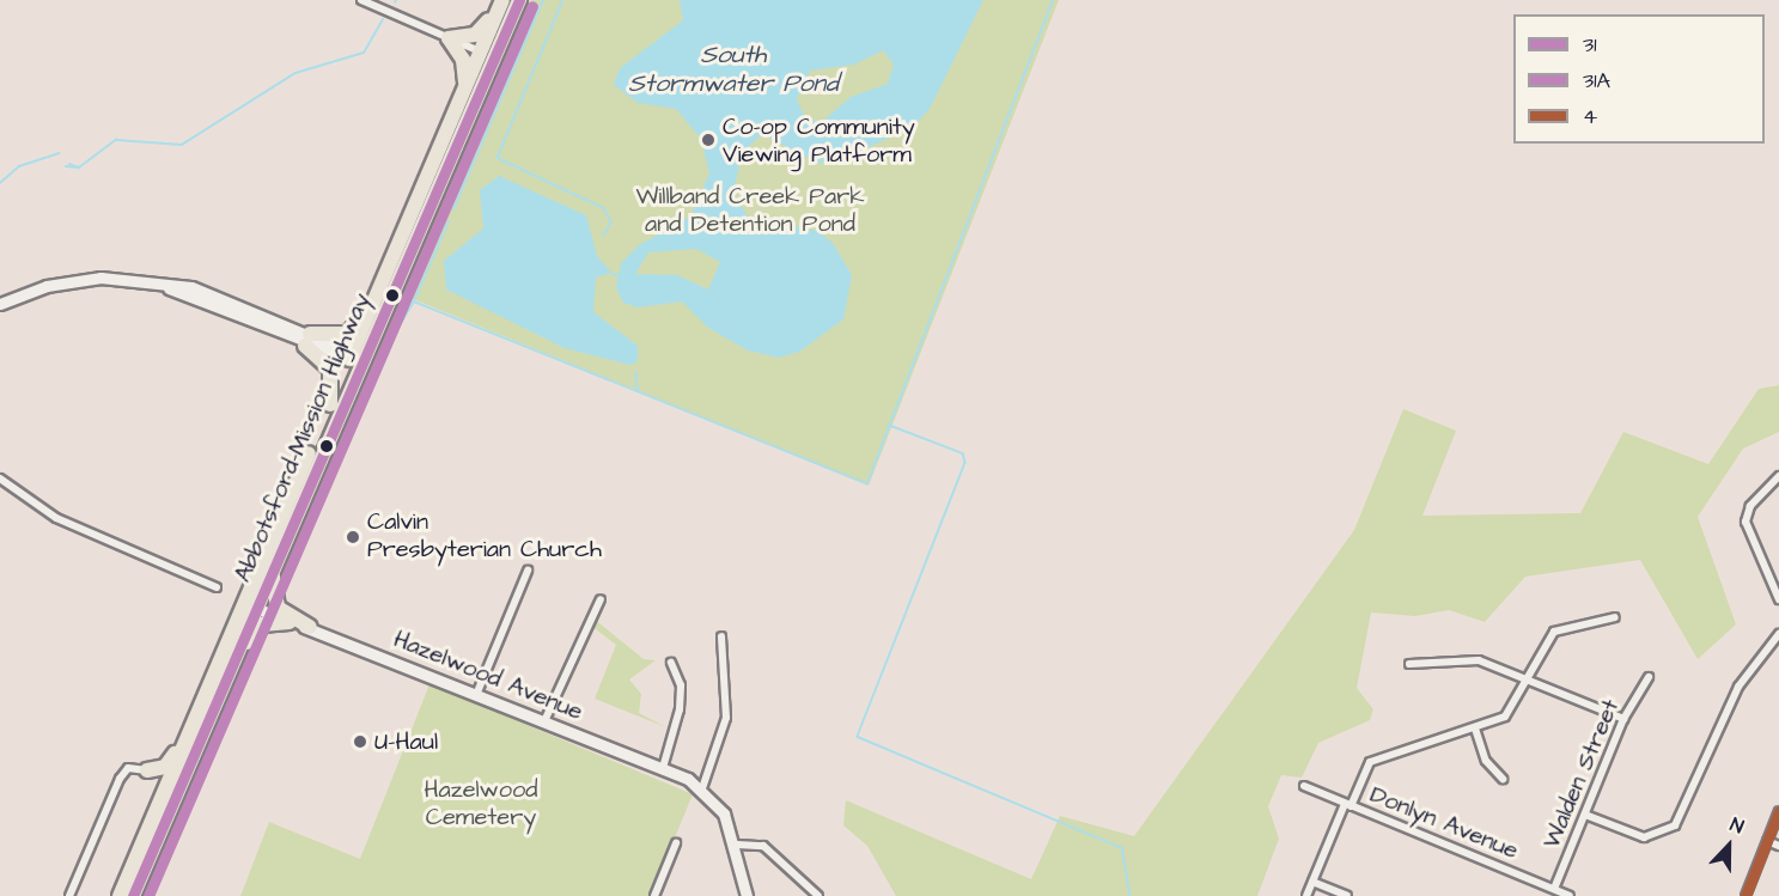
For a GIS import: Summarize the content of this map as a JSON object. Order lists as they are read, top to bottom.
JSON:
{
  "streets": {
    "highway": ["Abbotsford-Mission Highway"],
    "street": ["Hazelwood Avenue", "Walden Street", "Donlyn Avenue"]
  },
  "crossings": [
    ["Abbotsford-Mission Highway", "Hazelwood Avenue"],
    ["Walden Street", "Donlyn Avenue"]
  ],
  "water": ["South Stormwater Pond"],
  "parks": ["Willband Creek Park and Detention Pond", "Hazelwood Cemetery"],
  "places": ["Co-op Community Viewing Platform", "Calvin Presbyterian Church", "U-Haul"],
  "lines": ["transit line 31", "transit line 31A", "transit line 4"],
  "legend": ["31", "31A", "4"],
  "north": "top"
}
